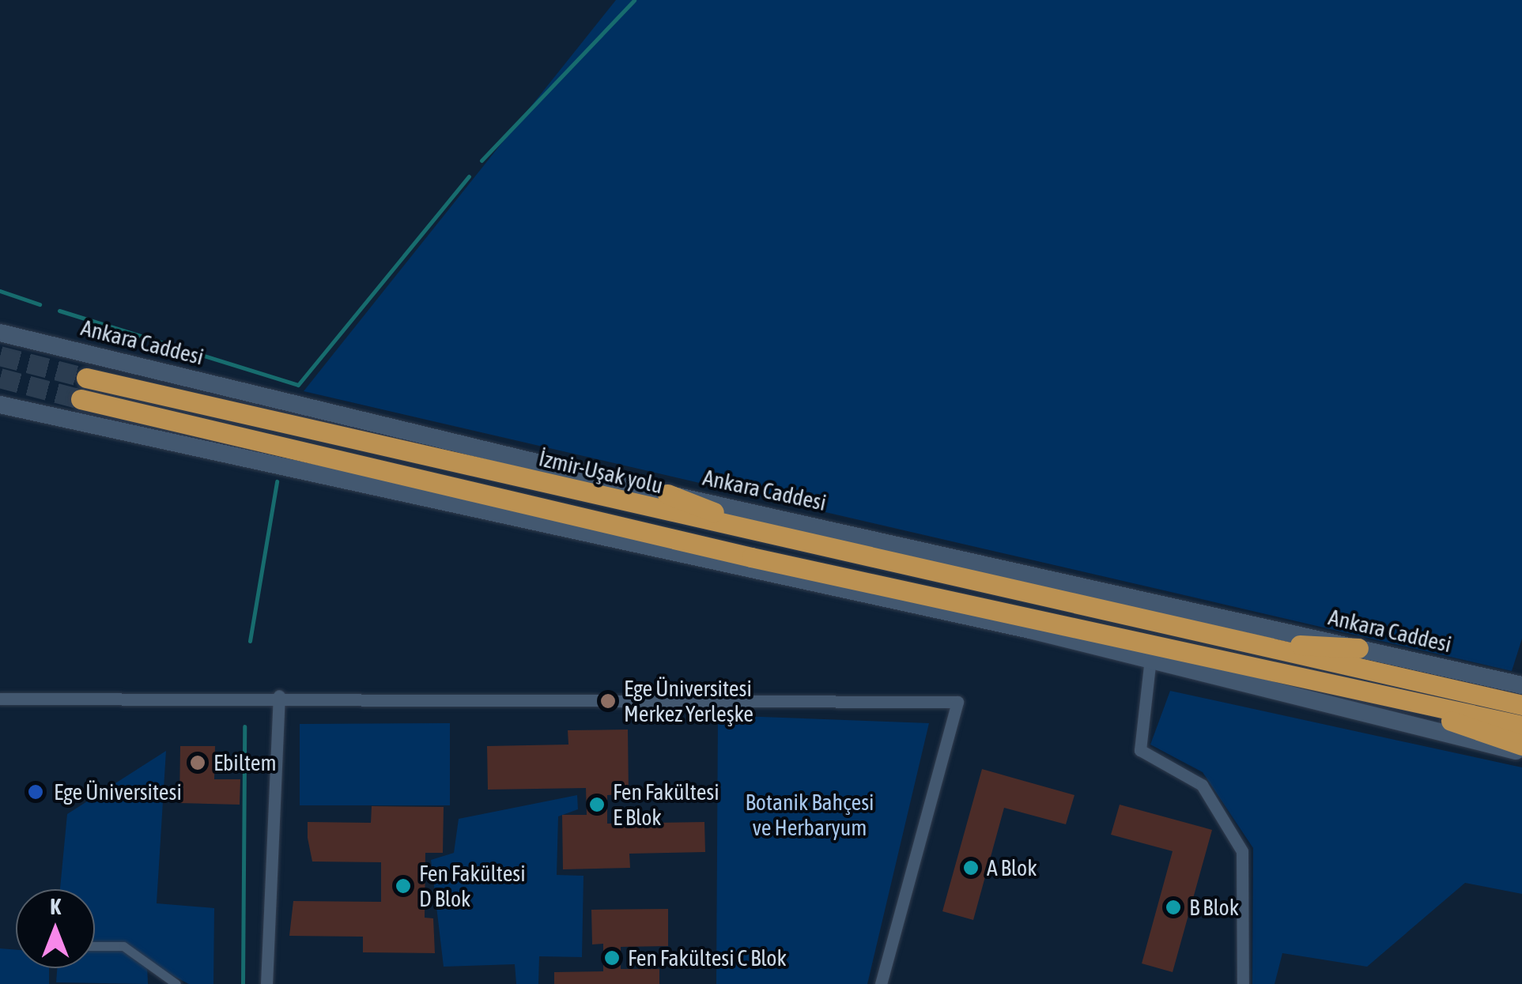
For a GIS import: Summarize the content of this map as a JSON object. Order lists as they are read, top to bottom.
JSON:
{
  "streets": {
    "highway": ["Ankara Caddesi", "İzmir-Uşak yolu"]
  },
  "crossings": [
    ["Ankara Caddesi", "İzmir-Uşak yolu"]
  ],
  "parks": ["Botanik Bahçesi ve Herbaryum"],
  "places": [
    "Ege Üniversitesi Merkez Yerleşke",
    "Ebiltem",
    "Ege Üniversitesi",
    "Fen Fakültesi E Blok",
    "A Blok",
    "Fen Fakültesi D Blok",
    "B Blok",
    "Fen Fakültesi C Blok"
  ],
  "north": "top"
}
